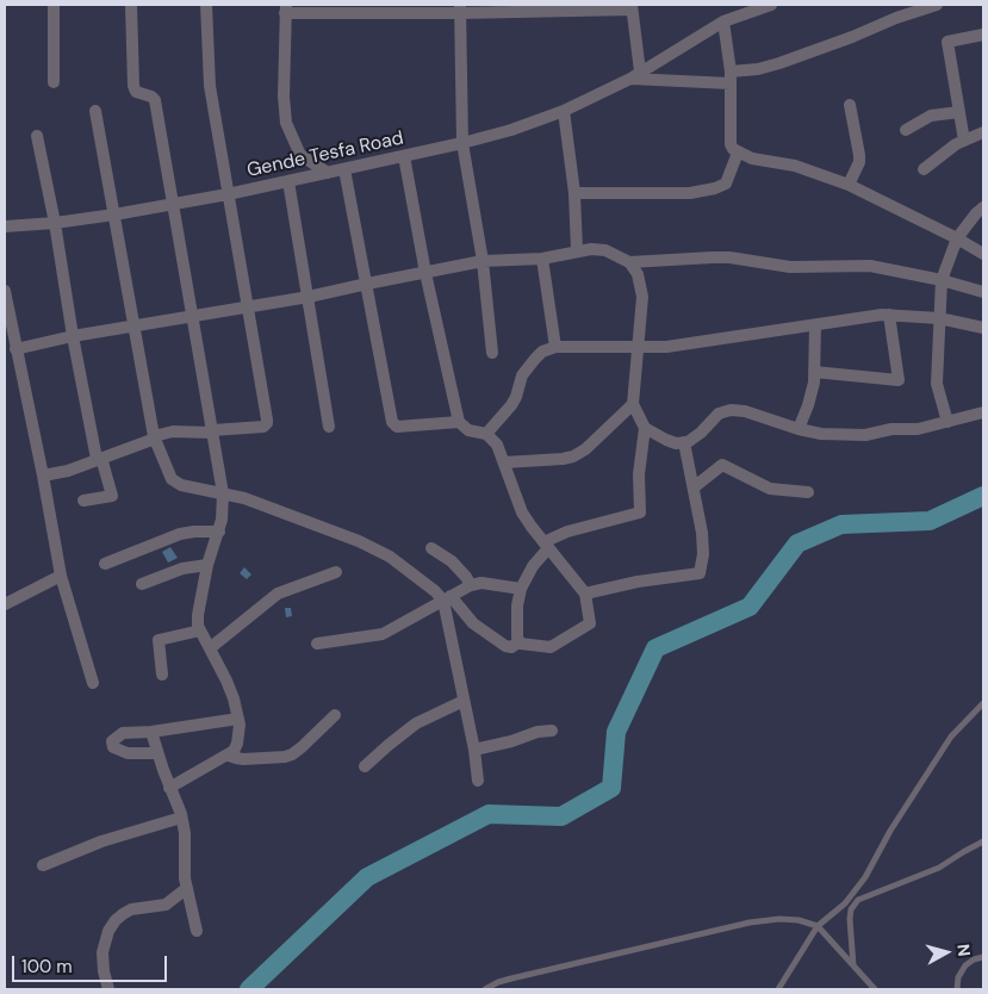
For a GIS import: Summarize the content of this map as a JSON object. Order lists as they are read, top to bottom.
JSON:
{
  "streets": {
    "street": ["Gende Tesfa Road"]
  },
  "scale_bar": "100 m",
  "north": "right"
}
